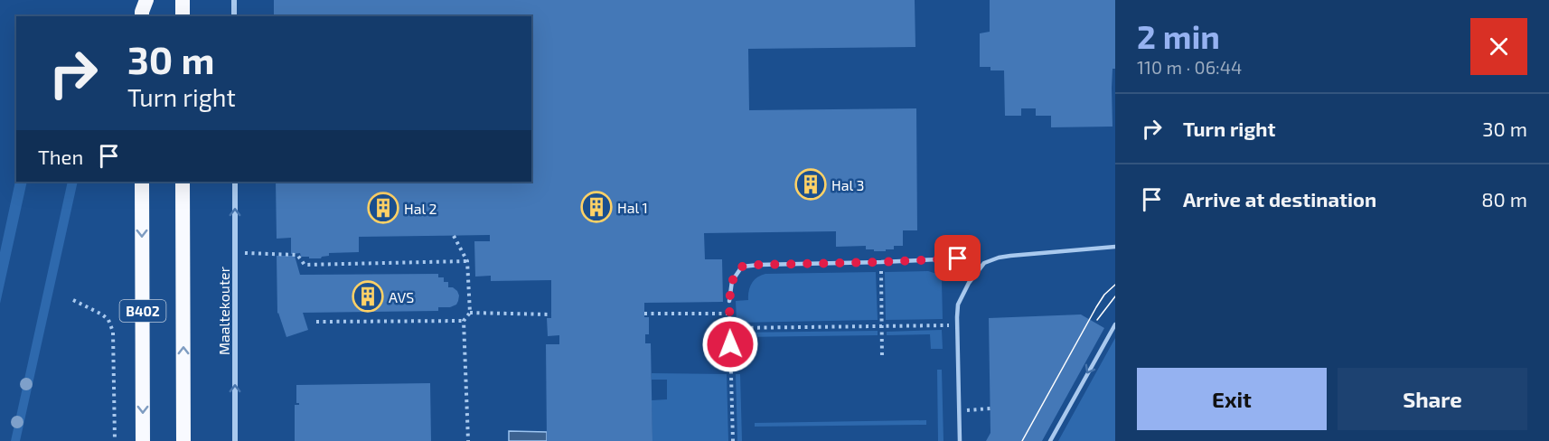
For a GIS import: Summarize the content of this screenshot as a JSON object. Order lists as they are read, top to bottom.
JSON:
{
  "streets": {
    "highway": ["B402"],
    "street": ["Maaltekouter"]
  },
  "one_way": ["Maaltekouter"],
  "places": {
    "building": [
      "Hal 3",
      "Hal 1",
      "Hal 2",
      "AVS"
    ]
  },
  "page": {
    "heading": ["2 min", "110 m · 06:44"],
    "turn": ["30 m", "Turn right"],
    "list": [
      {
        "name": "Turn right",
        "value": "30 m"
      },
      {
        "name": "Arrive at destination",
        "value": "80 m"
      }
    ],
    "then": "Then",
    "buttons": ["Exit", "Share"]
  }
}
